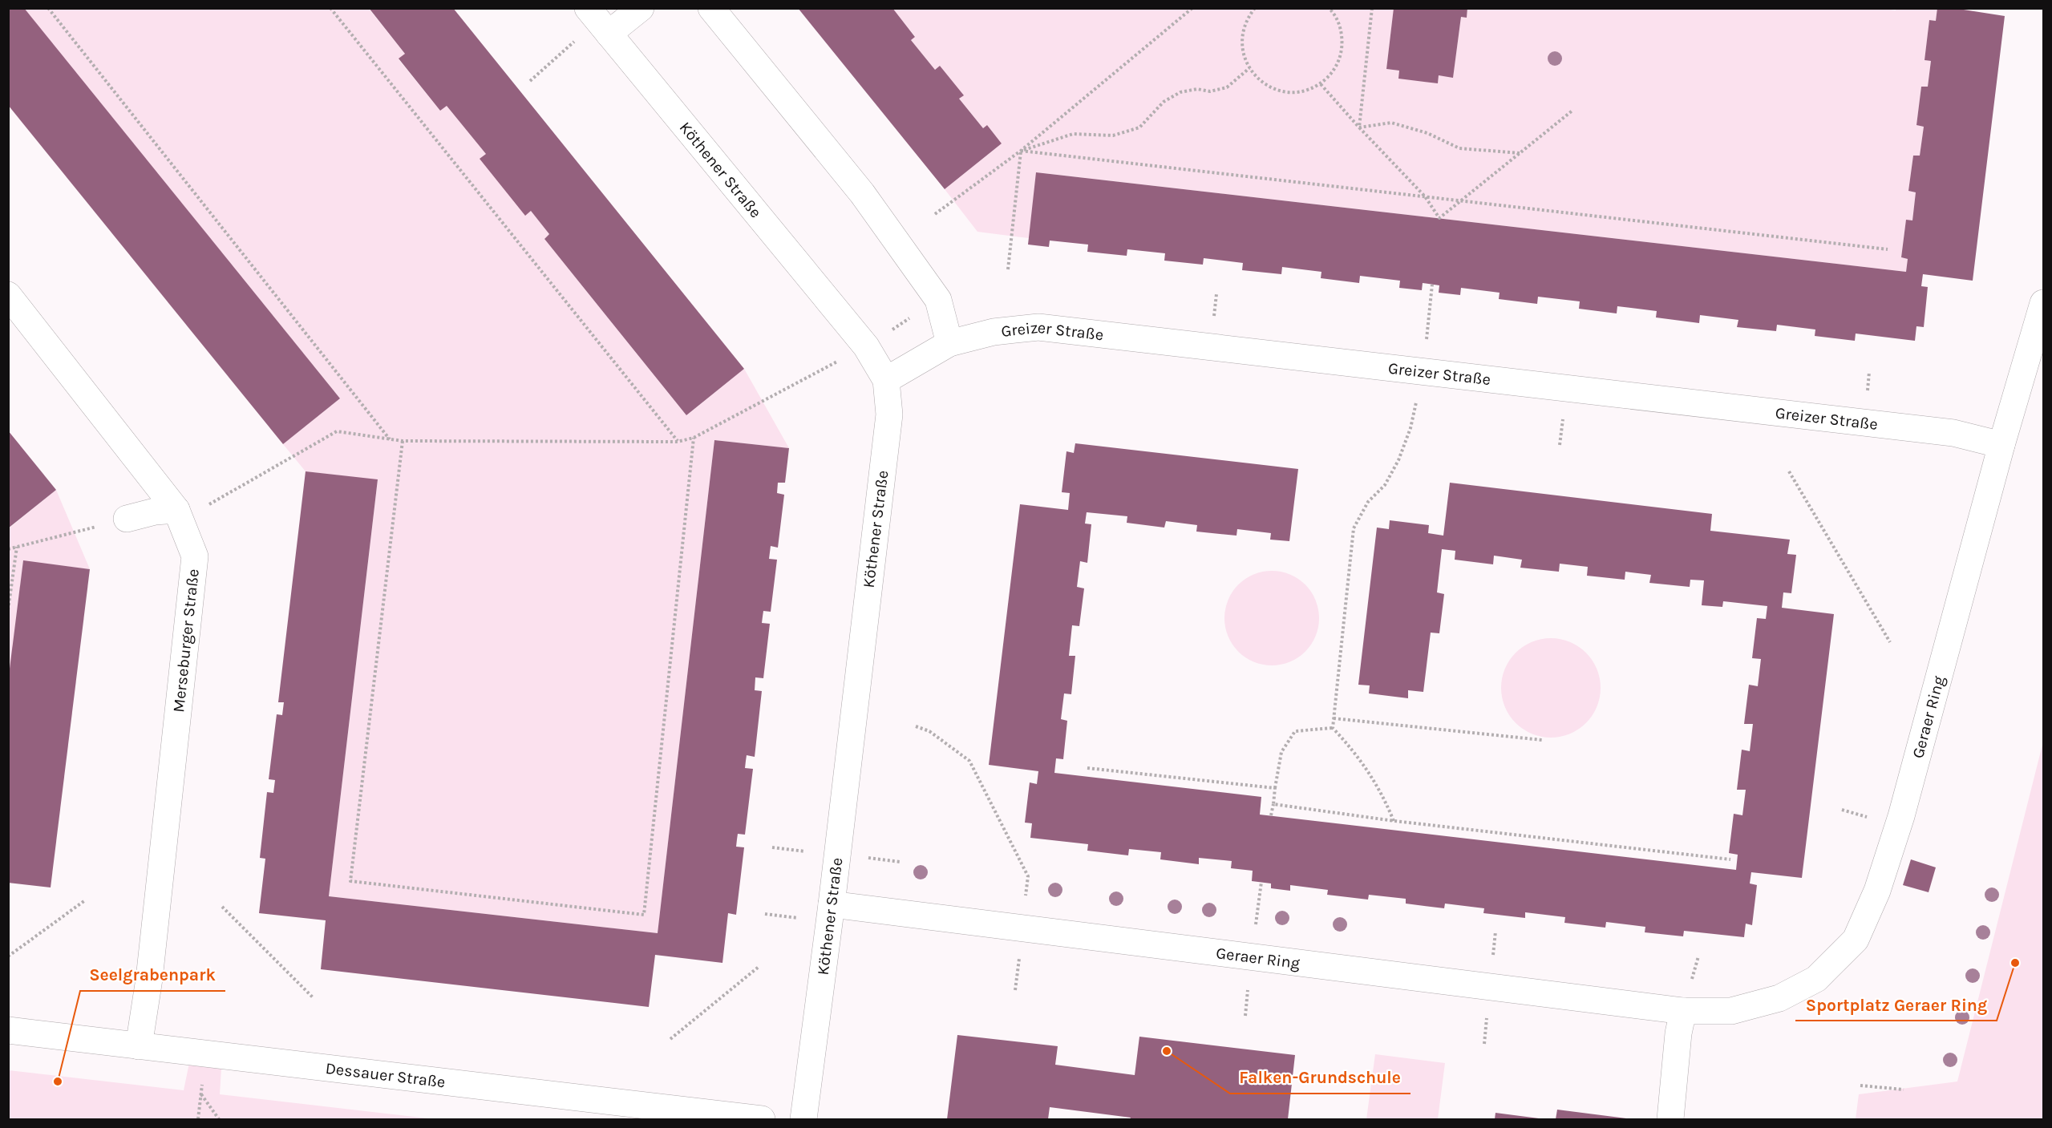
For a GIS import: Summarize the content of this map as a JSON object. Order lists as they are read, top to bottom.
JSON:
{
  "streets": {
    "street": [
      "Köthener Straße",
      "Greizer Straße",
      "Merseburger Straße",
      "Geraer Ring",
      "Dessauer Straße"
    ]
  },
  "crossings": [
    ["Köthener Straße", "Greizer Straße"],
    ["Köthener Straße", "Geraer Ring"],
    ["Greizer Straße", "Geraer Ring"],
    ["Merseburger Straße", "Dessauer Straße"]
  ],
  "places": ["Sportplatz Geraer Ring", "Falken-Grundschule", "Seelgrabenpark"]
}
